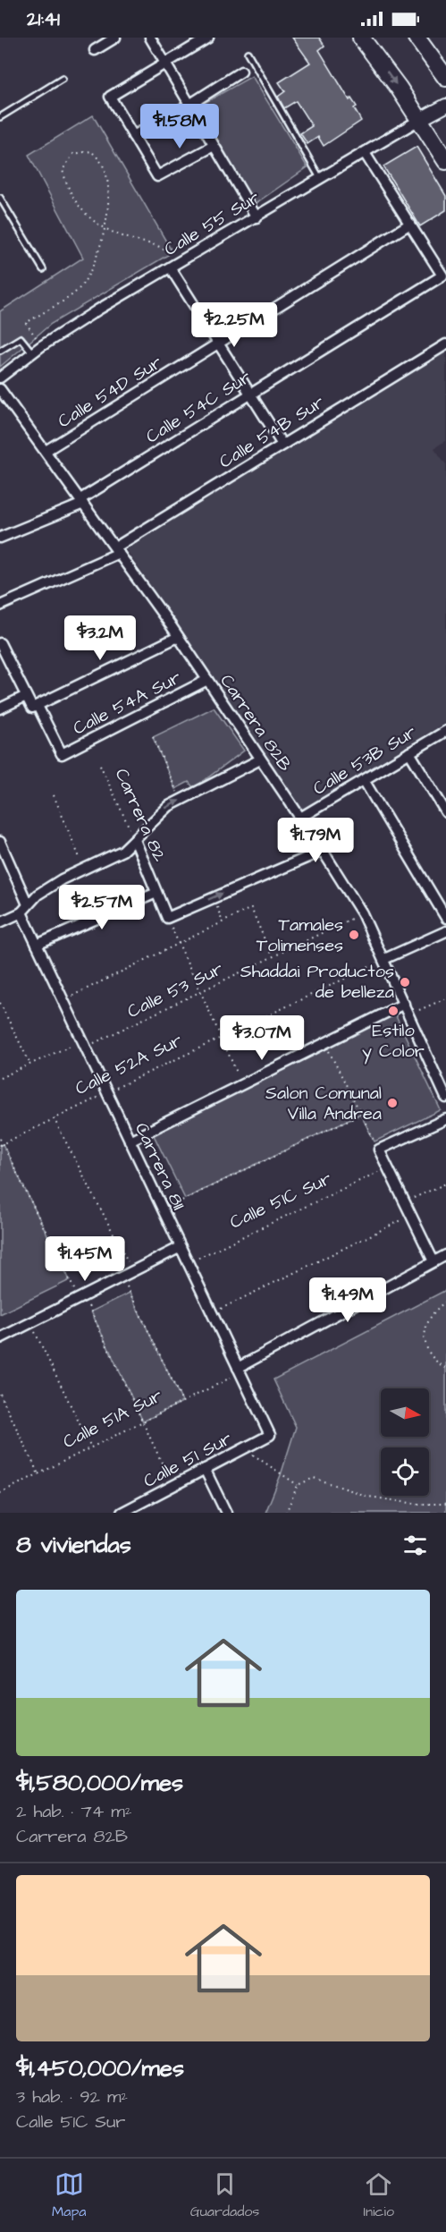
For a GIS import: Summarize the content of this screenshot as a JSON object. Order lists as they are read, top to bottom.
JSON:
{
  "streets": {
    "street": [
      "Calle 55 Sur",
      "Calle 54D Sur",
      "Calle 54C Sur",
      "Calle 54B Sur",
      "Calle 54A Sur",
      "Carrera 82B",
      "Calle 53B Sur",
      "Carrera 82",
      "Carrera 81I",
      "Calle 51 Sur"
    ],
    "path": [
      "Calle 53 Sur",
      "Calle 52A Sur",
      "Calle 51C Sur",
      "Calle 51A Sur"
    ]
  },
  "crossings": [
    ["Calle 54D Sur", "Calle 54C Sur"],
    ["Calle 54D Sur", "Carrera 82B"],
    ["Calle 54C Sur", "Carrera 82B"],
    ["Calle 54B Sur", "Carrera 82B"],
    ["Calle 54A Sur", "Carrera 82B"],
    ["Carrera 82B", "Calle 53B Sur"],
    ["Carrera 82B", "Calle 53 Sur"],
    ["Carrera 82B", "Calle 52A Sur"],
    ["Calle 53 Sur", "Carrera 81I"],
    ["Calle 52A Sur", "Carrera 81I"],
    ["Carrera 81I", "Calle 51C Sur"],
    ["Carrera 81I", "Calle 51A Sur"],
    ["Carrera 81I", "Calle 51 Sur"]
  ],
  "places": [
    "Tamales Tolimenses",
    "Shaddai Productos de belleza",
    "Estilo y Color",
    "Salon Comunal Villa Andrea"
  ],
  "north": "right",
  "page": {
    "status": "21:41",
    "price": [
      "$1.58M",
      "$2.25M",
      "$3.2M",
      "$1.79M",
      "$2.57M",
      "$3.07M",
      "$1.45M",
      "$1.49M"
    ],
    "heading": "8 viviendas",
    "list": [
      {
        "name": "$1,580,000/mes",
        "note": "2 hab. · 74 m² · Carrera 82B"
      },
      {
        "name": "$1,450,000/mes",
        "note": "3 hab. · 92 m² · Calle 51C Sur"
      }
    ],
    "tabs": ["Mapa", "Guardados", "Inicio"]
  }
}
